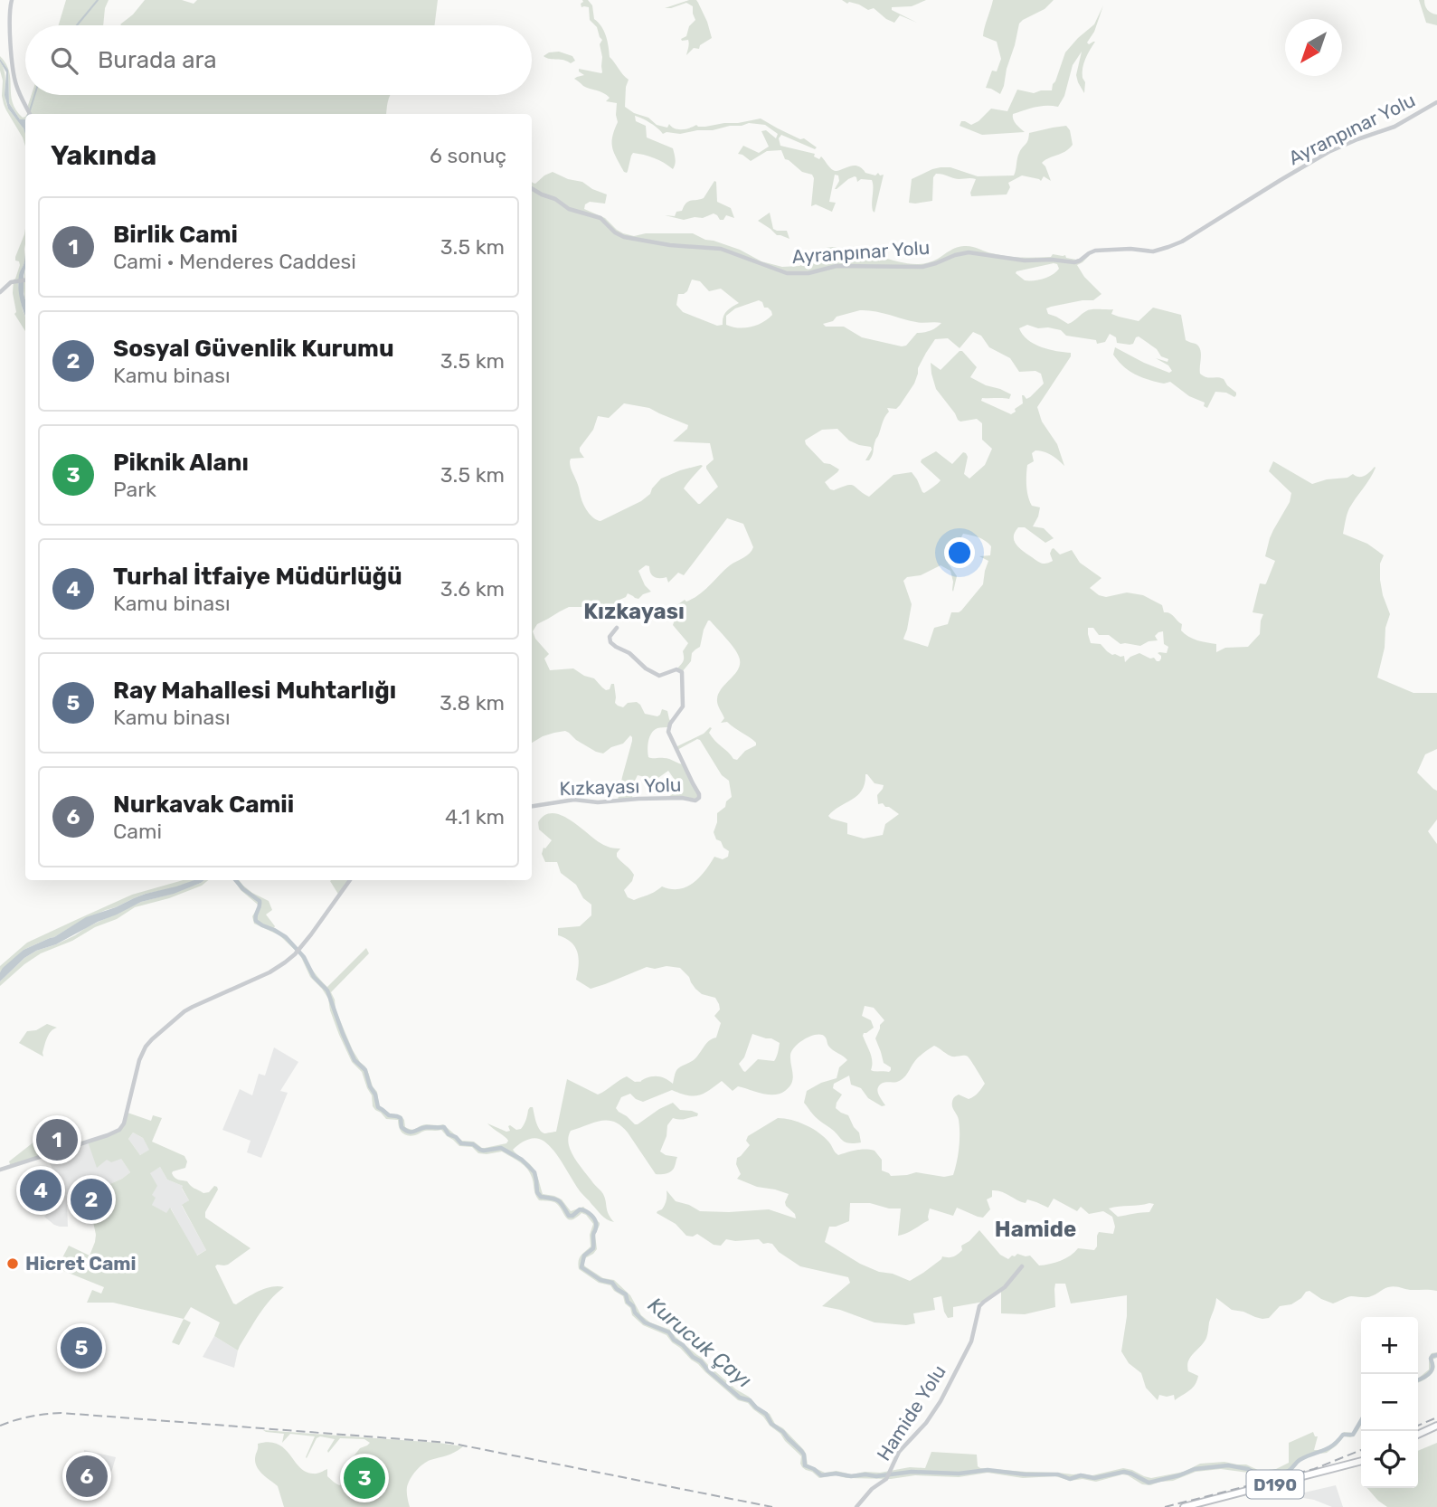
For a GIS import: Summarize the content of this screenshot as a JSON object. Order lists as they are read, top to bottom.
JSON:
{
  "streets": {
    "main road": ["D190"],
    "street": ["Ayranpınar Yolu", "Kızkayası Yolu", "Hamide Yolu"]
  },
  "districts": ["Kızkayası", "Hamide"],
  "water": ["Kurucuk Çayı"],
  "places": ["Hicret Cami"],
  "north": "bottom left",
  "page": {
    "search": "Burada ara",
    "heading": ["Yakında", "6 sonuç"],
    "list": [
      {
        "mark": "1",
        "name": "Birlik Cami",
        "note": "Cami · Menderes Caddesi",
        "value": "3.5 km"
      },
      {
        "mark": "2",
        "name": "Sosyal Güvenlik Kurumu",
        "note": "Kamu binası",
        "value": "3.5 km"
      },
      {
        "mark": "3",
        "name": "Piknik Alanı",
        "note": "Park",
        "value": "3.5 km"
      },
      {
        "mark": "4",
        "name": "Turhal İtfaiye Müdürlüğü",
        "note": "Kamu binası",
        "value": "3.6 km"
      },
      {
        "mark": "5",
        "name": "Ray Mahallesi Muhtarlığı",
        "note": "Kamu binası",
        "value": "3.8 km"
      },
      {
        "mark": "6",
        "name": "Nurkavak Camii",
        "note": "Cami",
        "value": "4.1 km"
      }
    ],
    "pins": [
      "1",
      "4",
      "2",
      "5",
      "6",
      "3"
    ],
    "map_buttons": ["+", "−"]
  }
}
